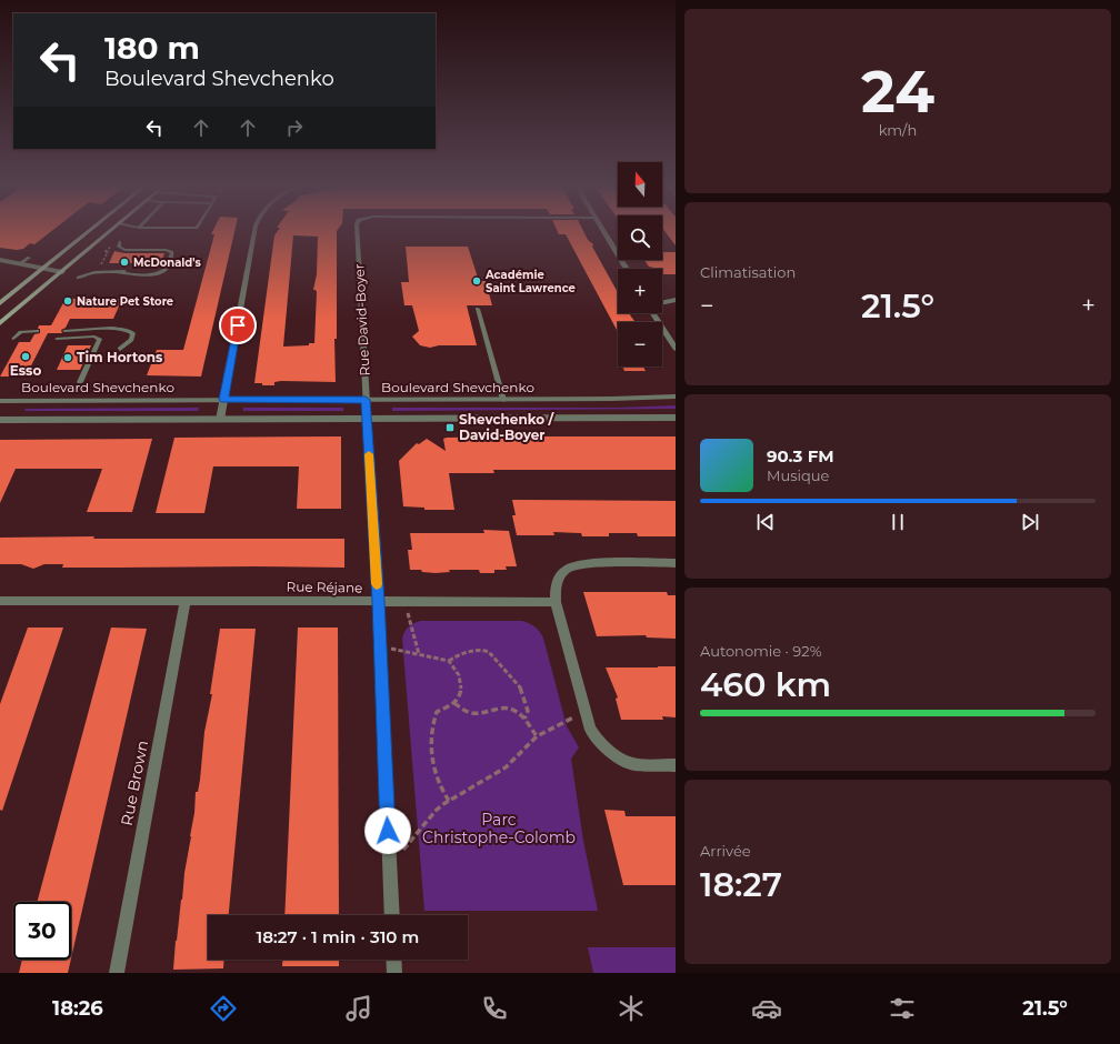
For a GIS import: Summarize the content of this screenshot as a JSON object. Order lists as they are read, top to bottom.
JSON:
{
  "streets": {
    "street": [
      "Rue David-Boyer",
      "Boulevard Shevchenko",
      "Rue Réjane",
      "Rue Brown"
    ]
  },
  "crossings": [
    ["Rue David-Boyer", "Boulevard Shevchenko"],
    ["Rue David-Boyer", "Rue Réjane"],
    ["Rue Réjane", "Rue Brown"]
  ],
  "parks": ["Parc Christophe-Colomb"],
  "places": {
    "other": [
      "McDonald's",
      "Académie Saint Lawrence",
      "Nature Pet Store",
      "Esso",
      "Tim Hortons"
    ],
    "transit": ["Shevchenko / David-Boyer"]
  },
  "north": "top",
  "page": {
    "tile": [
      ["24", "km/h"],
      "Climatisation",
      ["Autonomie · 92%", "460 km"],
      ["Arrivée", "18:27"]
    ],
    "turn": ["180 m", "Boulevard Shevchenko"],
    "map_buttons": ["+", "−"],
    "heat": ["−", "21.5°", "+"],
    "song": ["90.3 FM", "Musique"],
    "limit": "30",
    "trip": "18:27 · 1 min · 310 m",
    "tabs": ["18:26", "21.5°"]
  }
}
